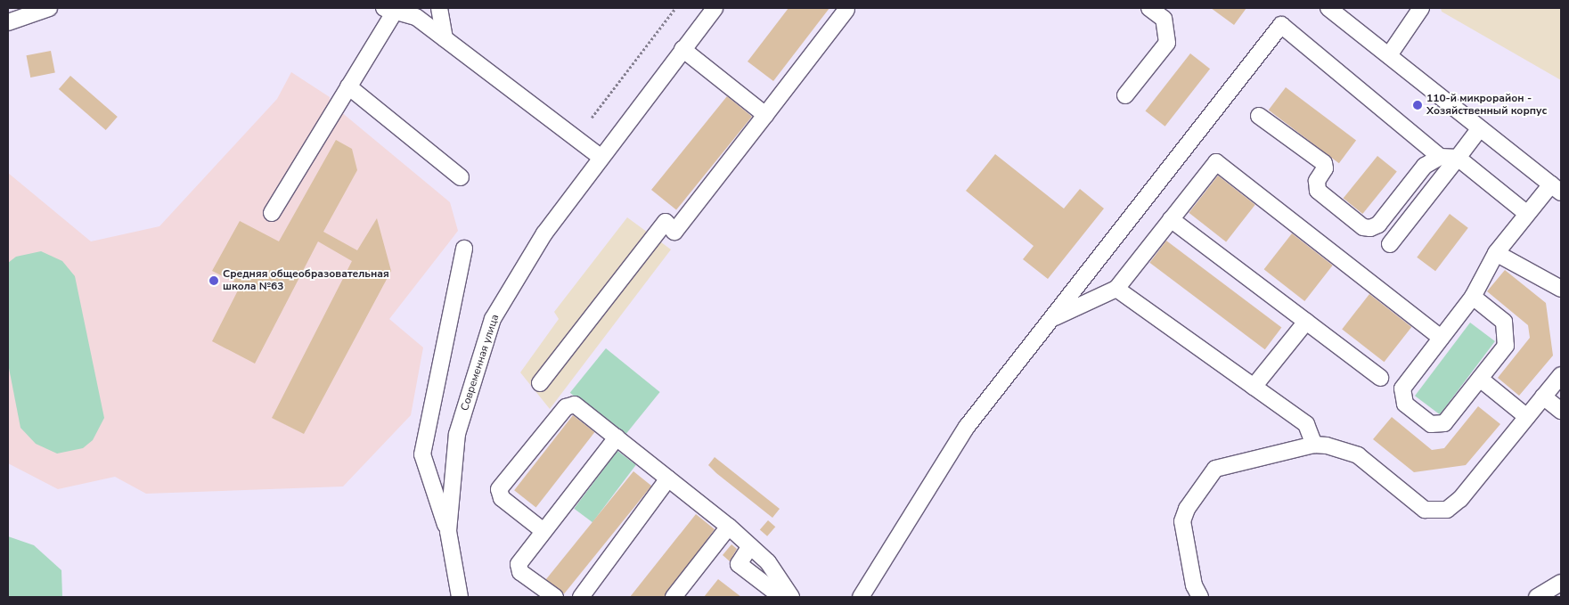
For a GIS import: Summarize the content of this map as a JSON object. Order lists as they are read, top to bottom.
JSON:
{
  "streets": {
    "street": ["Современная улица"]
  },
  "places": ["110-й микрорайон - Хозяйственный корпус", "Средняя общеобразовательная школа №63"]
}
